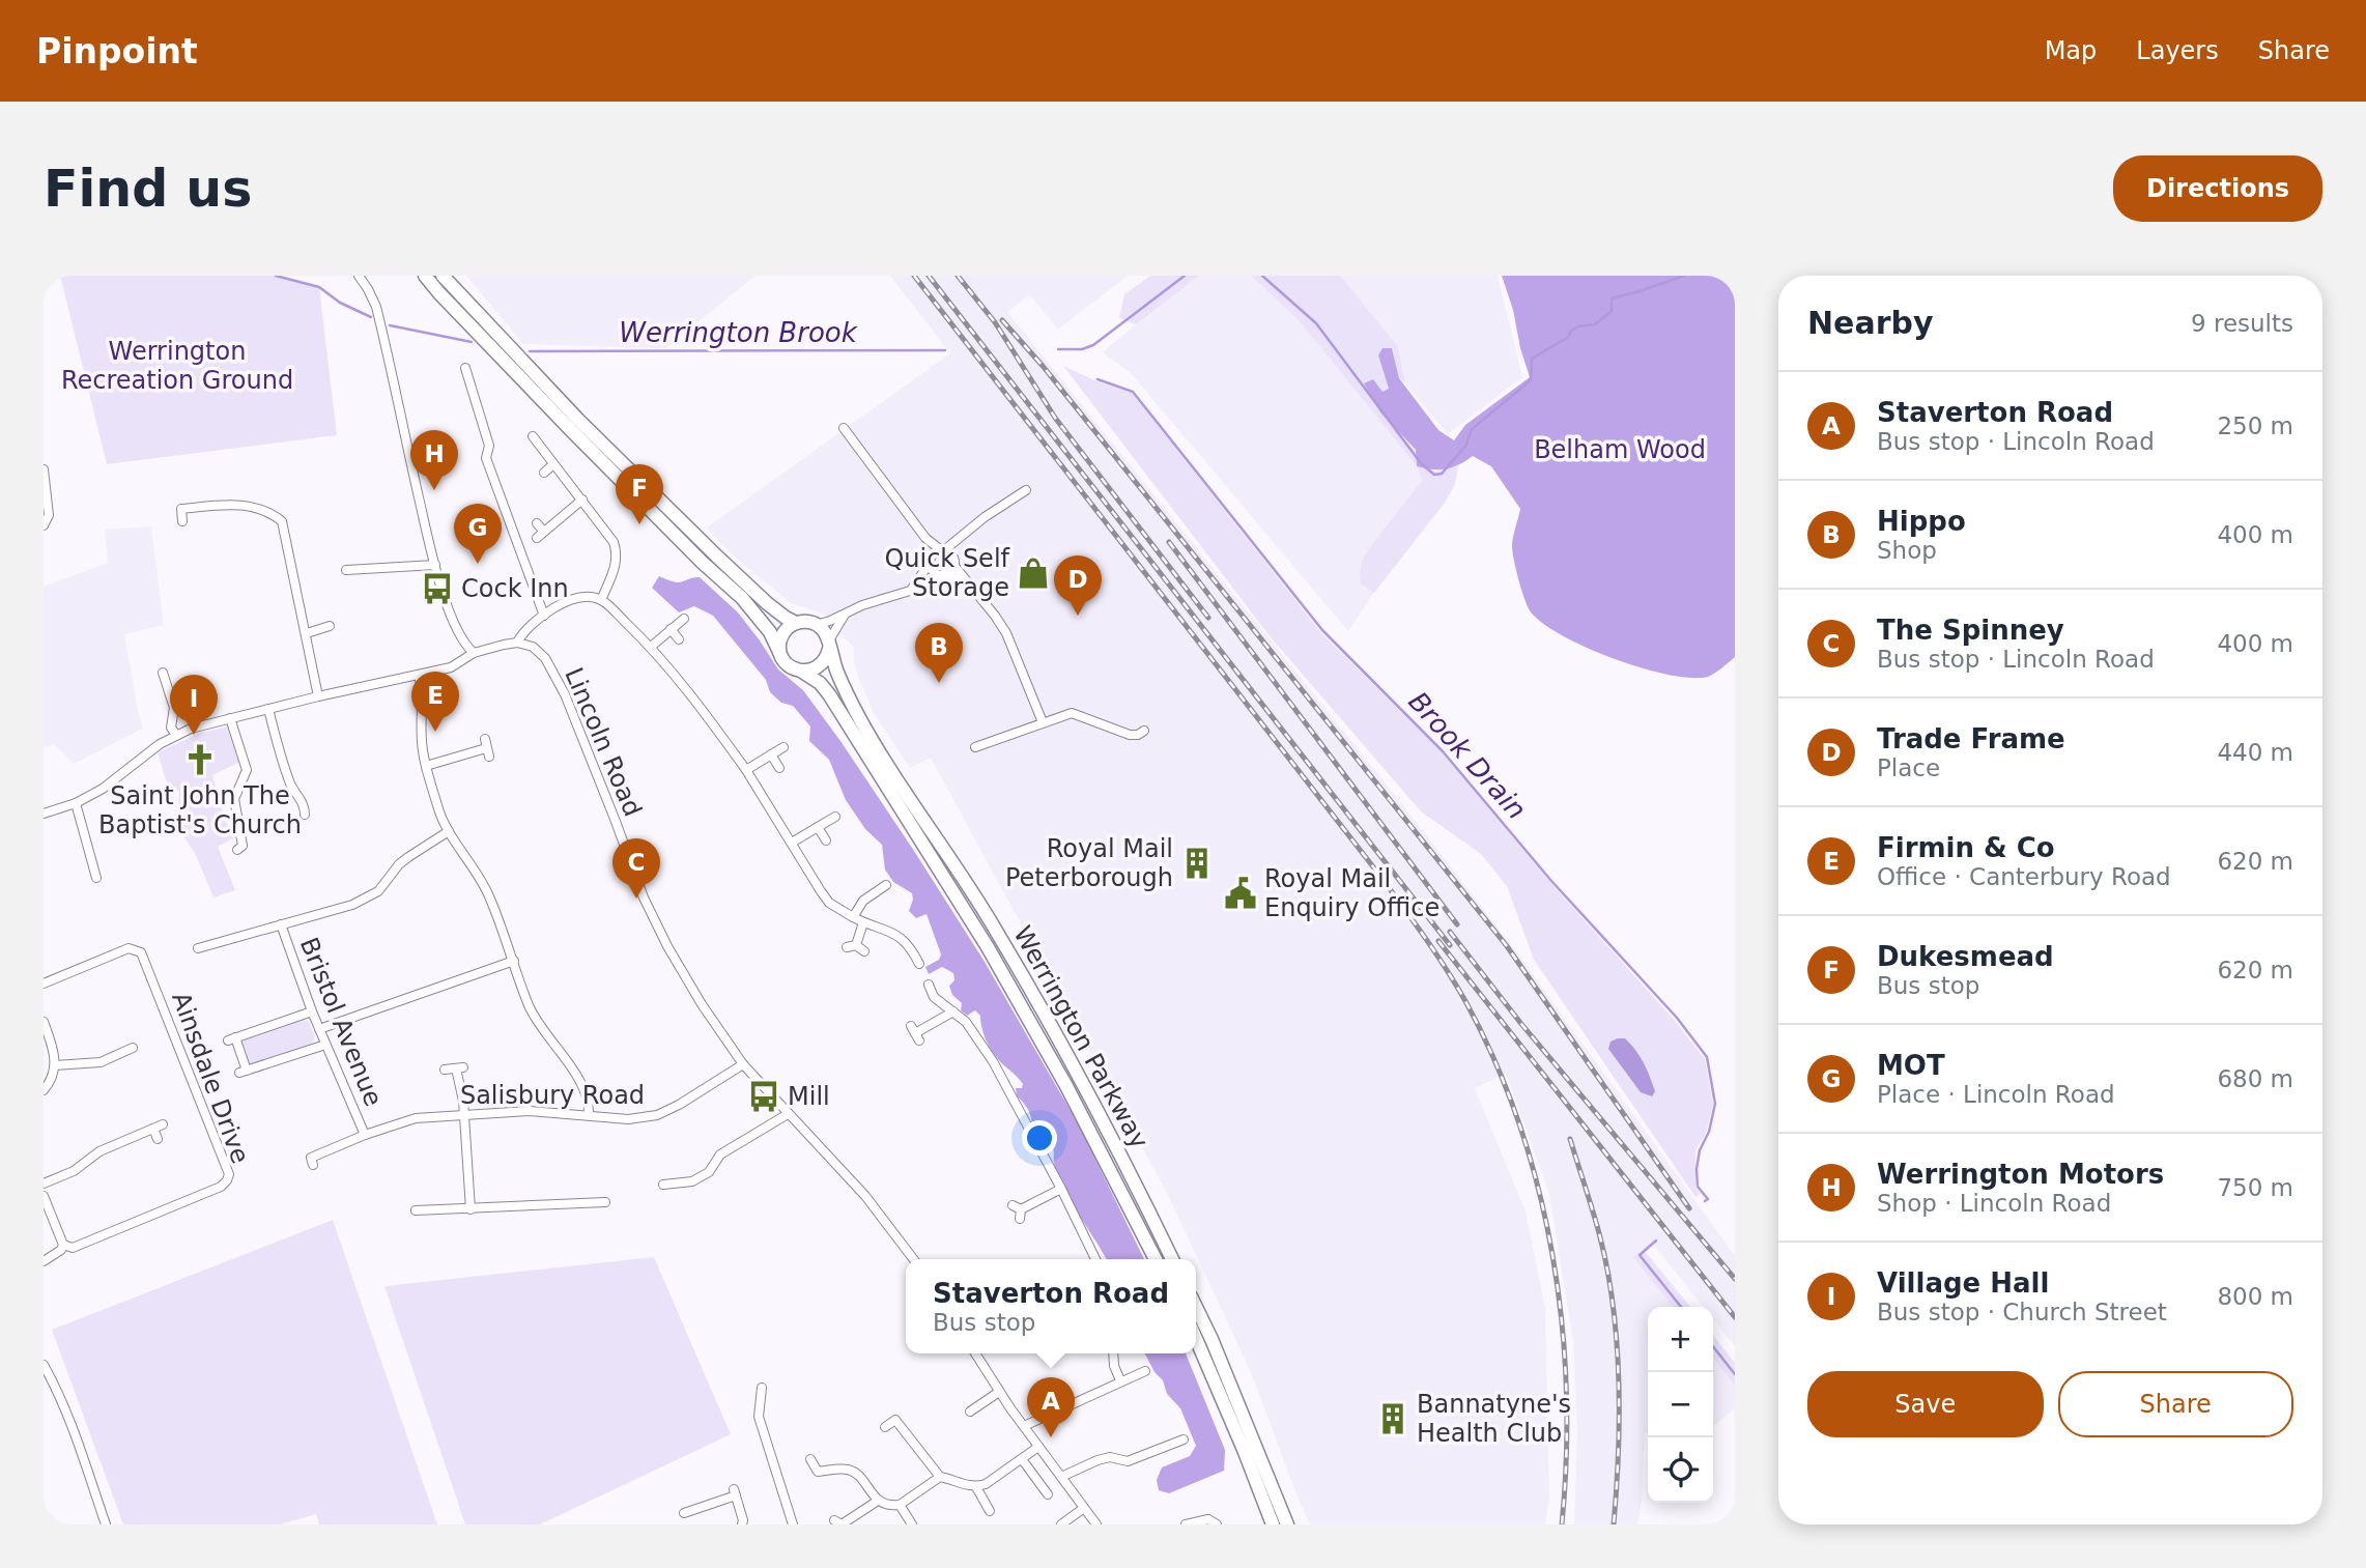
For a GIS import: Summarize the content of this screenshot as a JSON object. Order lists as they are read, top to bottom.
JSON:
{
  "streets": {
    "highway": ["Werrington Parkway"],
    "street": [
      "Lincoln Road",
      "Bristol Avenue",
      "Ainsdale Drive",
      "Salisbury Road"
    ]
  },
  "crossings": [
    ["Lincoln Road", "Salisbury Road"],
    ["Bristol Avenue", "Salisbury Road"]
  ],
  "water": ["Werrington Brook", "Brook Drain"],
  "parks": ["Werrington Recreation Ground", "Belham Wood"],
  "places": {
    "shop": ["Quick Self Storage"],
    "bus stop": ["Cock Inn", "Mill"],
    "church": ["Saint John The Baptist's Church"],
    "building": ["Royal Mail Peterborough", "Bannatyne's Health Club"],
    "public building": ["Royal Mail Enquiry Office"]
  },
  "page": {
    "header": "Pinpoint",
    "nav": ["Map", "Layers", "Share"],
    "buttons": [
      "Directions",
      ["Save", "Share"]
    ],
    "title": "Find us",
    "heading": ["Nearby", "9 results"],
    "list": [
      {
        "mark": "A",
        "name": "Staverton Road",
        "note": "Bus stop · Lincoln Road",
        "value": "250 m"
      },
      {
        "mark": "B",
        "name": "Hippo",
        "note": "Shop",
        "value": "400 m"
      },
      {
        "mark": "C",
        "name": "The Spinney",
        "note": "Bus stop · Lincoln Road",
        "value": "400 m"
      },
      {
        "mark": "D",
        "name": "Trade Frame",
        "note": "Place",
        "value": "440 m"
      },
      {
        "mark": "E",
        "name": "Firmin & Co",
        "note": "Office · Canterbury Road",
        "value": "620 m"
      },
      {
        "mark": "F",
        "name": "Dukesmead",
        "note": "Bus stop",
        "value": "620 m"
      },
      {
        "mark": "G",
        "name": "MOT",
        "note": "Place · Lincoln Road",
        "value": "680 m"
      },
      {
        "mark": "H",
        "name": "Werrington Motors",
        "note": "Shop · Lincoln Road",
        "value": "750 m"
      },
      {
        "mark": "I",
        "name": "Village Hall",
        "note": "Bus stop · Church Street",
        "value": "800 m"
      }
    ],
    "pins": [
      "H",
      "F",
      "G",
      "D",
      "B",
      "E",
      "I",
      "C",
      "A"
    ],
    "popup": ["Staverton Road", "Bus stop"],
    "map_buttons": ["+", "−"]
  }
}
